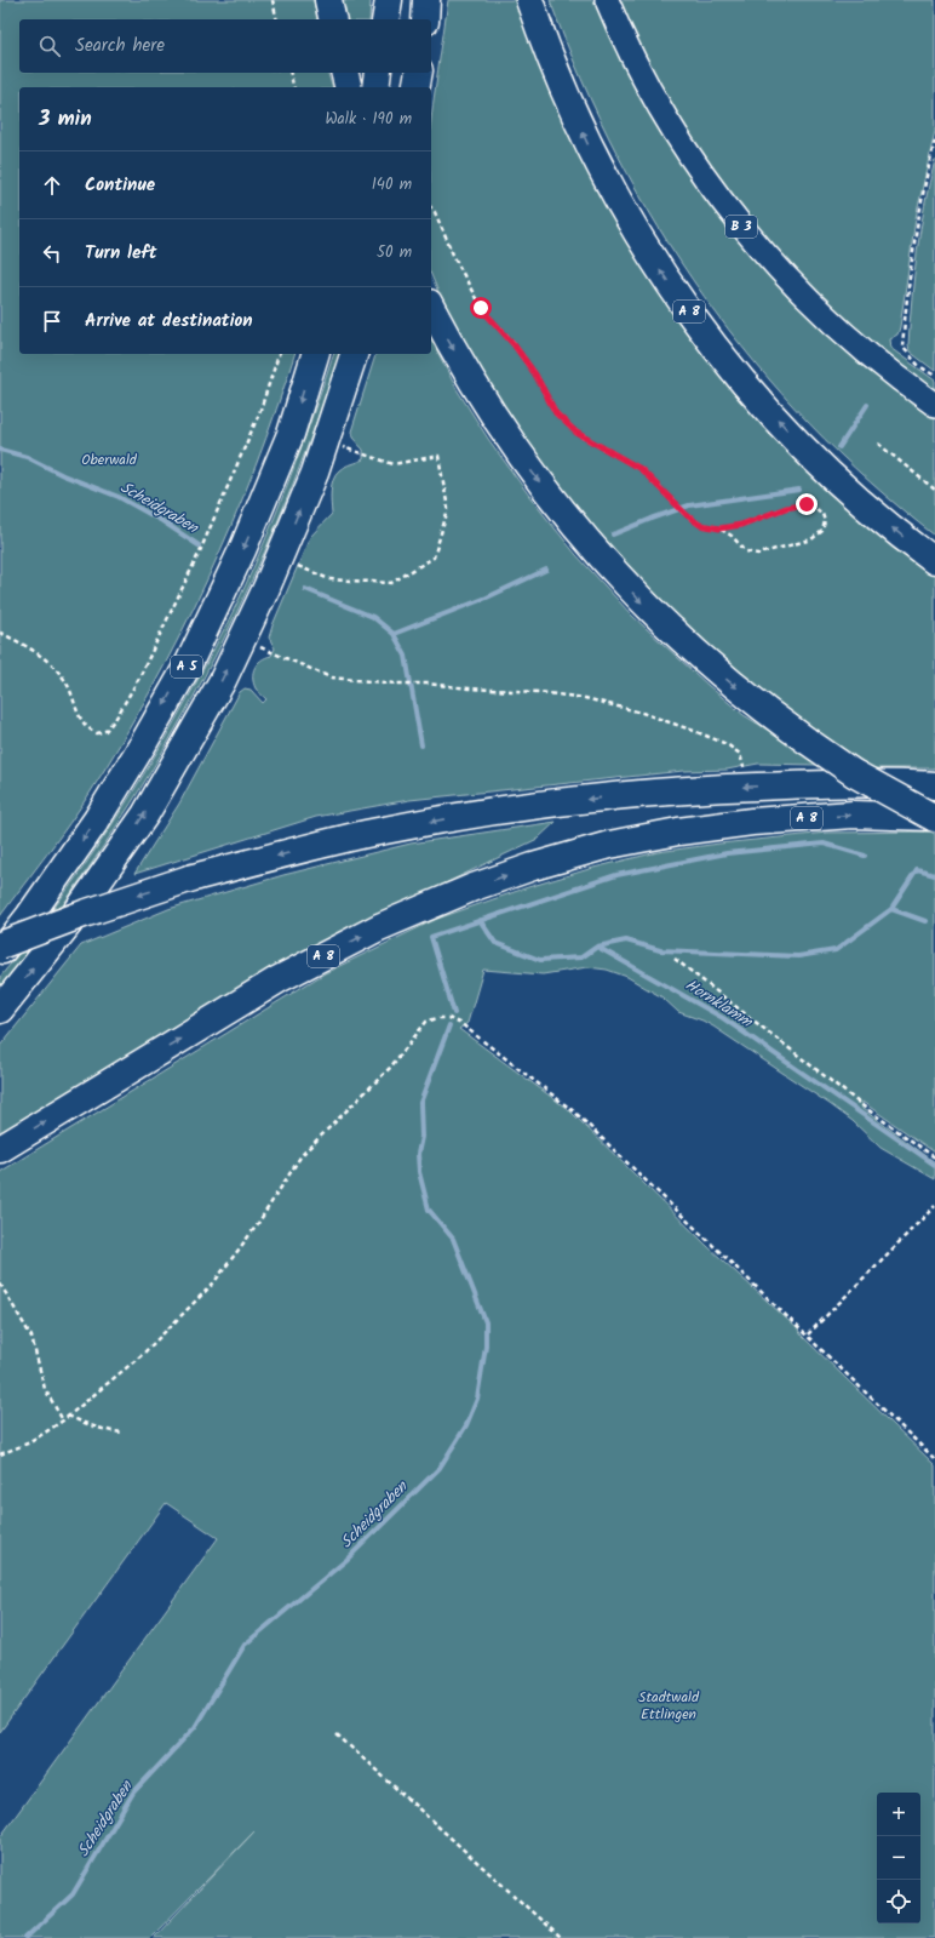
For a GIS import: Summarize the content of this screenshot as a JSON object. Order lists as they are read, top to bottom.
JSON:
{
  "streets": {
    "highway": ["A 8", "A 5"],
    "main road": ["B 3"]
  },
  "water": ["Scheidgraben", "Hornklamm"],
  "parks": ["Oberwald", "Stadtwald Ettlingen"],
  "page": {
    "search": "Search here",
    "heading": ["3 min", "Walk · 190 m"],
    "list": [
      ["Continue", "140 m"],
      ["Turn left", "50 m"],
      "Arrive at destination"
    ],
    "map_buttons": ["+", "−"]
  }
}
